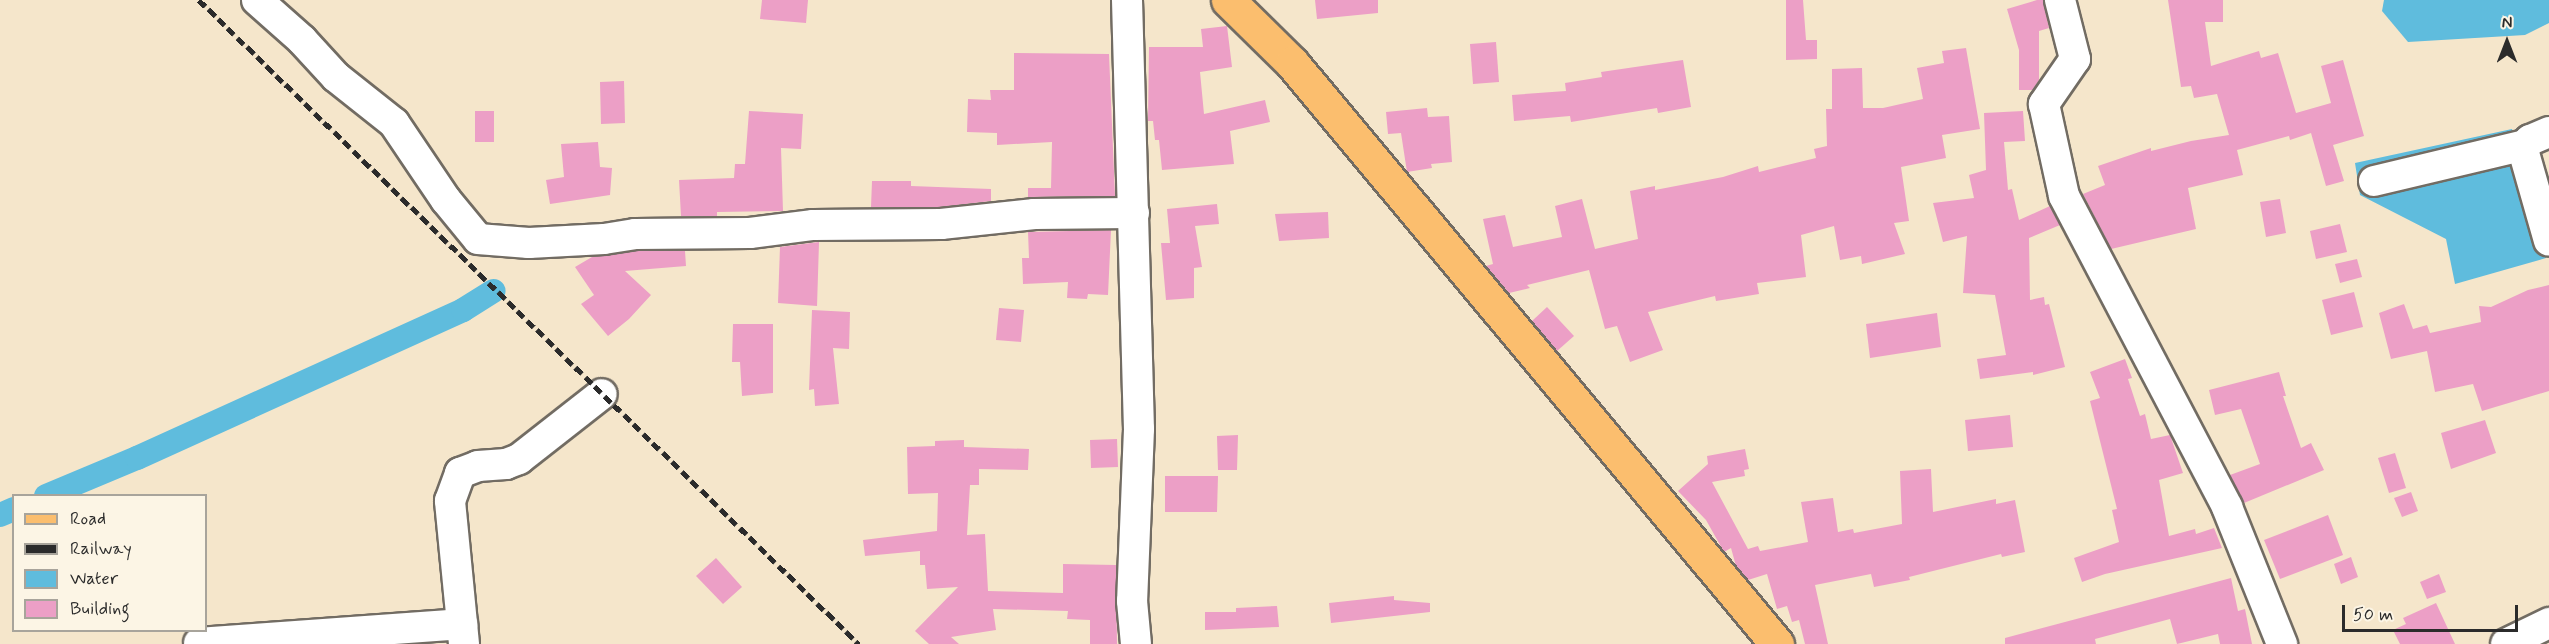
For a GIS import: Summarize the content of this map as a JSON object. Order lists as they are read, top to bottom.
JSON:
{
  "legend": [
    "Road",
    "Railway",
    "Water",
    "Building"
  ],
  "scale_bar": "50 m",
  "north": "top"
}
